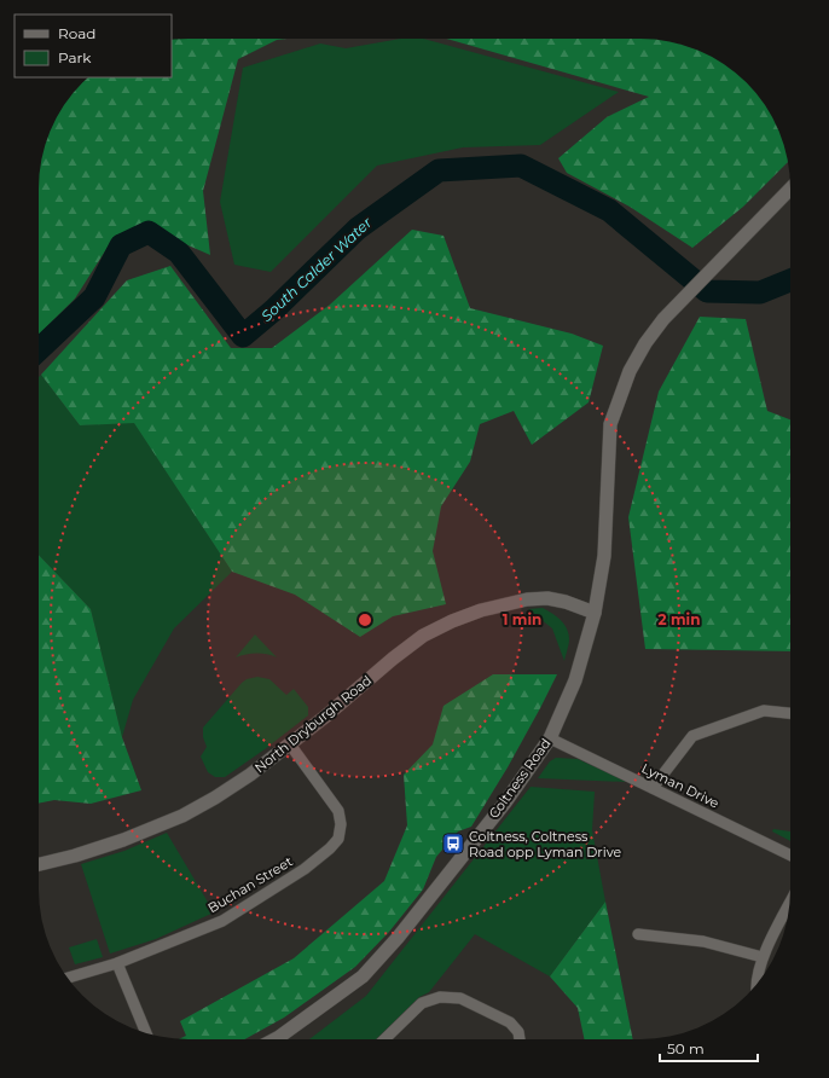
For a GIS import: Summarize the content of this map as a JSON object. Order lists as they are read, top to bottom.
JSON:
{
  "streets": {
    "street": [
      "North Dryburgh Road",
      "Coltness Road",
      "Lyman Drive",
      "Buchan Street"
    ]
  },
  "crossings": [
    ["North Dryburgh Road", "Coltness Road"],
    ["North Dryburgh Road", "Buchan Street"],
    ["Coltness Road", "Lyman Drive"]
  ],
  "water": ["South Calder Water"],
  "places": {
    "bus stop": ["Coltness, Coltness Road opp Lyman Drive"]
  },
  "legend": ["Road", "Park"],
  "scale_bar": "50 m",
  "rings": ["1 min", "2 min"]
}
